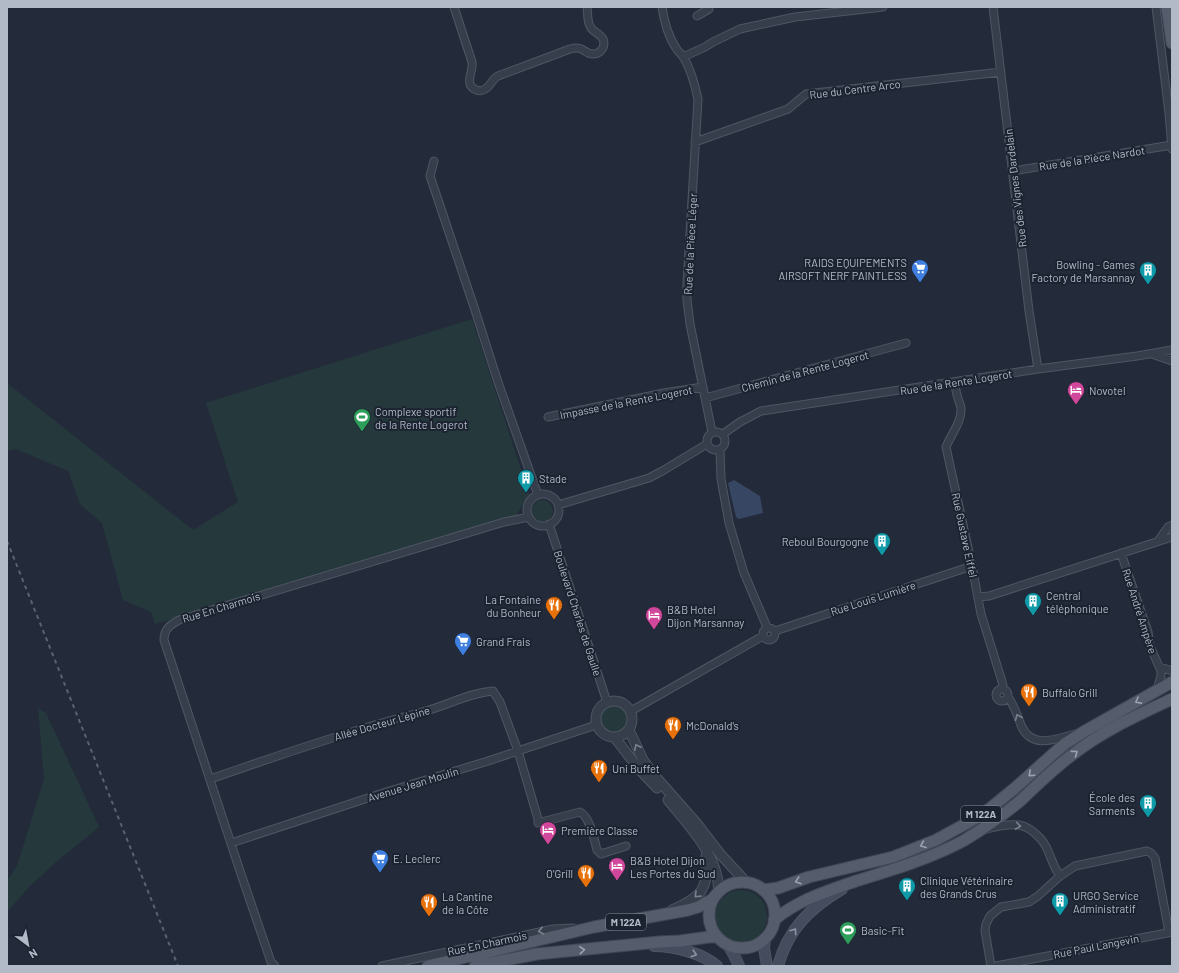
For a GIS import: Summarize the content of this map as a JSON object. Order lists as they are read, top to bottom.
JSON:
{
  "streets": {
    "main road": ["M 122A"],
    "street": [
      "Rue du Centre Arco",
      "Rue de la Pièce Nardot",
      "Rue des Vignes Dardelain",
      "Rue de la Pièce Léger",
      "Chemin de la Rente Logerot",
      "Rue de la Rente Logerot",
      "Impasse de la Rente Logerot",
      "Rue Gustave Eiffel",
      "Rue Louis Lumière",
      "Rue En Charmois",
      "Rue André Ampère",
      "Boulevard Charles de Gaulle",
      "Allée Docteur Lépine",
      "Avenue Jean Moulin",
      "Rue Paul Langevin"
    ]
  },
  "crossings": [
    ["Rue du Centre Arco", "Rue des Vignes Dardelain"],
    ["Rue du Centre Arco", "Rue de la Pièce Léger"],
    ["Rue de la Pièce Nardot", "Rue des Vignes Dardelain"],
    ["Rue des Vignes Dardelain", "Rue de la Rente Logerot"],
    ["Rue de la Pièce Léger", "Chemin de la Rente Logerot"],
    ["Rue de la Pièce Léger", "Rue de la Rente Logerot"],
    ["Rue de la Pièce Léger", "Impasse de la Rente Logerot"],
    ["Rue de la Rente Logerot", "Rue Gustave Eiffel"],
    ["Rue Gustave Eiffel", "Rue Louis Lumière"],
    ["Rue Gustave Eiffel", "M 122A"],
    ["Rue En Charmois", "Boulevard Charles de Gaulle"],
    ["Rue En Charmois", "Allée Docteur Lépine"],
    ["Rue En Charmois", "Avenue Jean Moulin"],
    ["Rue En Charmois", "M 122A"],
    ["Rue André Ampère", "M 122A"],
    ["Boulevard Charles de Gaulle", "Avenue Jean Moulin"],
    ["Allée Docteur Lépine", "Avenue Jean Moulin"]
  ],
  "places": {
    "supermarket": ["RAIDS EQUIPEMENTS AIRSOFT NERF PAINTLESS", "Grand Frais", "E. Leclerc"],
    "building": [
      "Bowling - Games Factory de Marsannay",
      "Stade",
      "Reboul Bourgogne",
      "Central téléphonique",
      "École des Sarments",
      "Clinique Vétérinaire des Grands Crus",
      "URGO Service Administratif"
    ],
    "hotel": [
      "Novotel",
      "B&B Hotel Dijon Marsannay",
      "Première Classe",
      "B&B Hotel Dijon Les Portes du Sud"
    ],
    "sports": ["Complexe sportif de la Rente Logerot", "Basic-Fit"],
    "restaurant": [
      "La Fontaine du Bonheur",
      "Buffalo Grill",
      "McDonald's",
      "Uni Buffet",
      "O'Grill",
      "La Cantine de la Côte"
    ]
  },
  "north": "bottom right"
}
